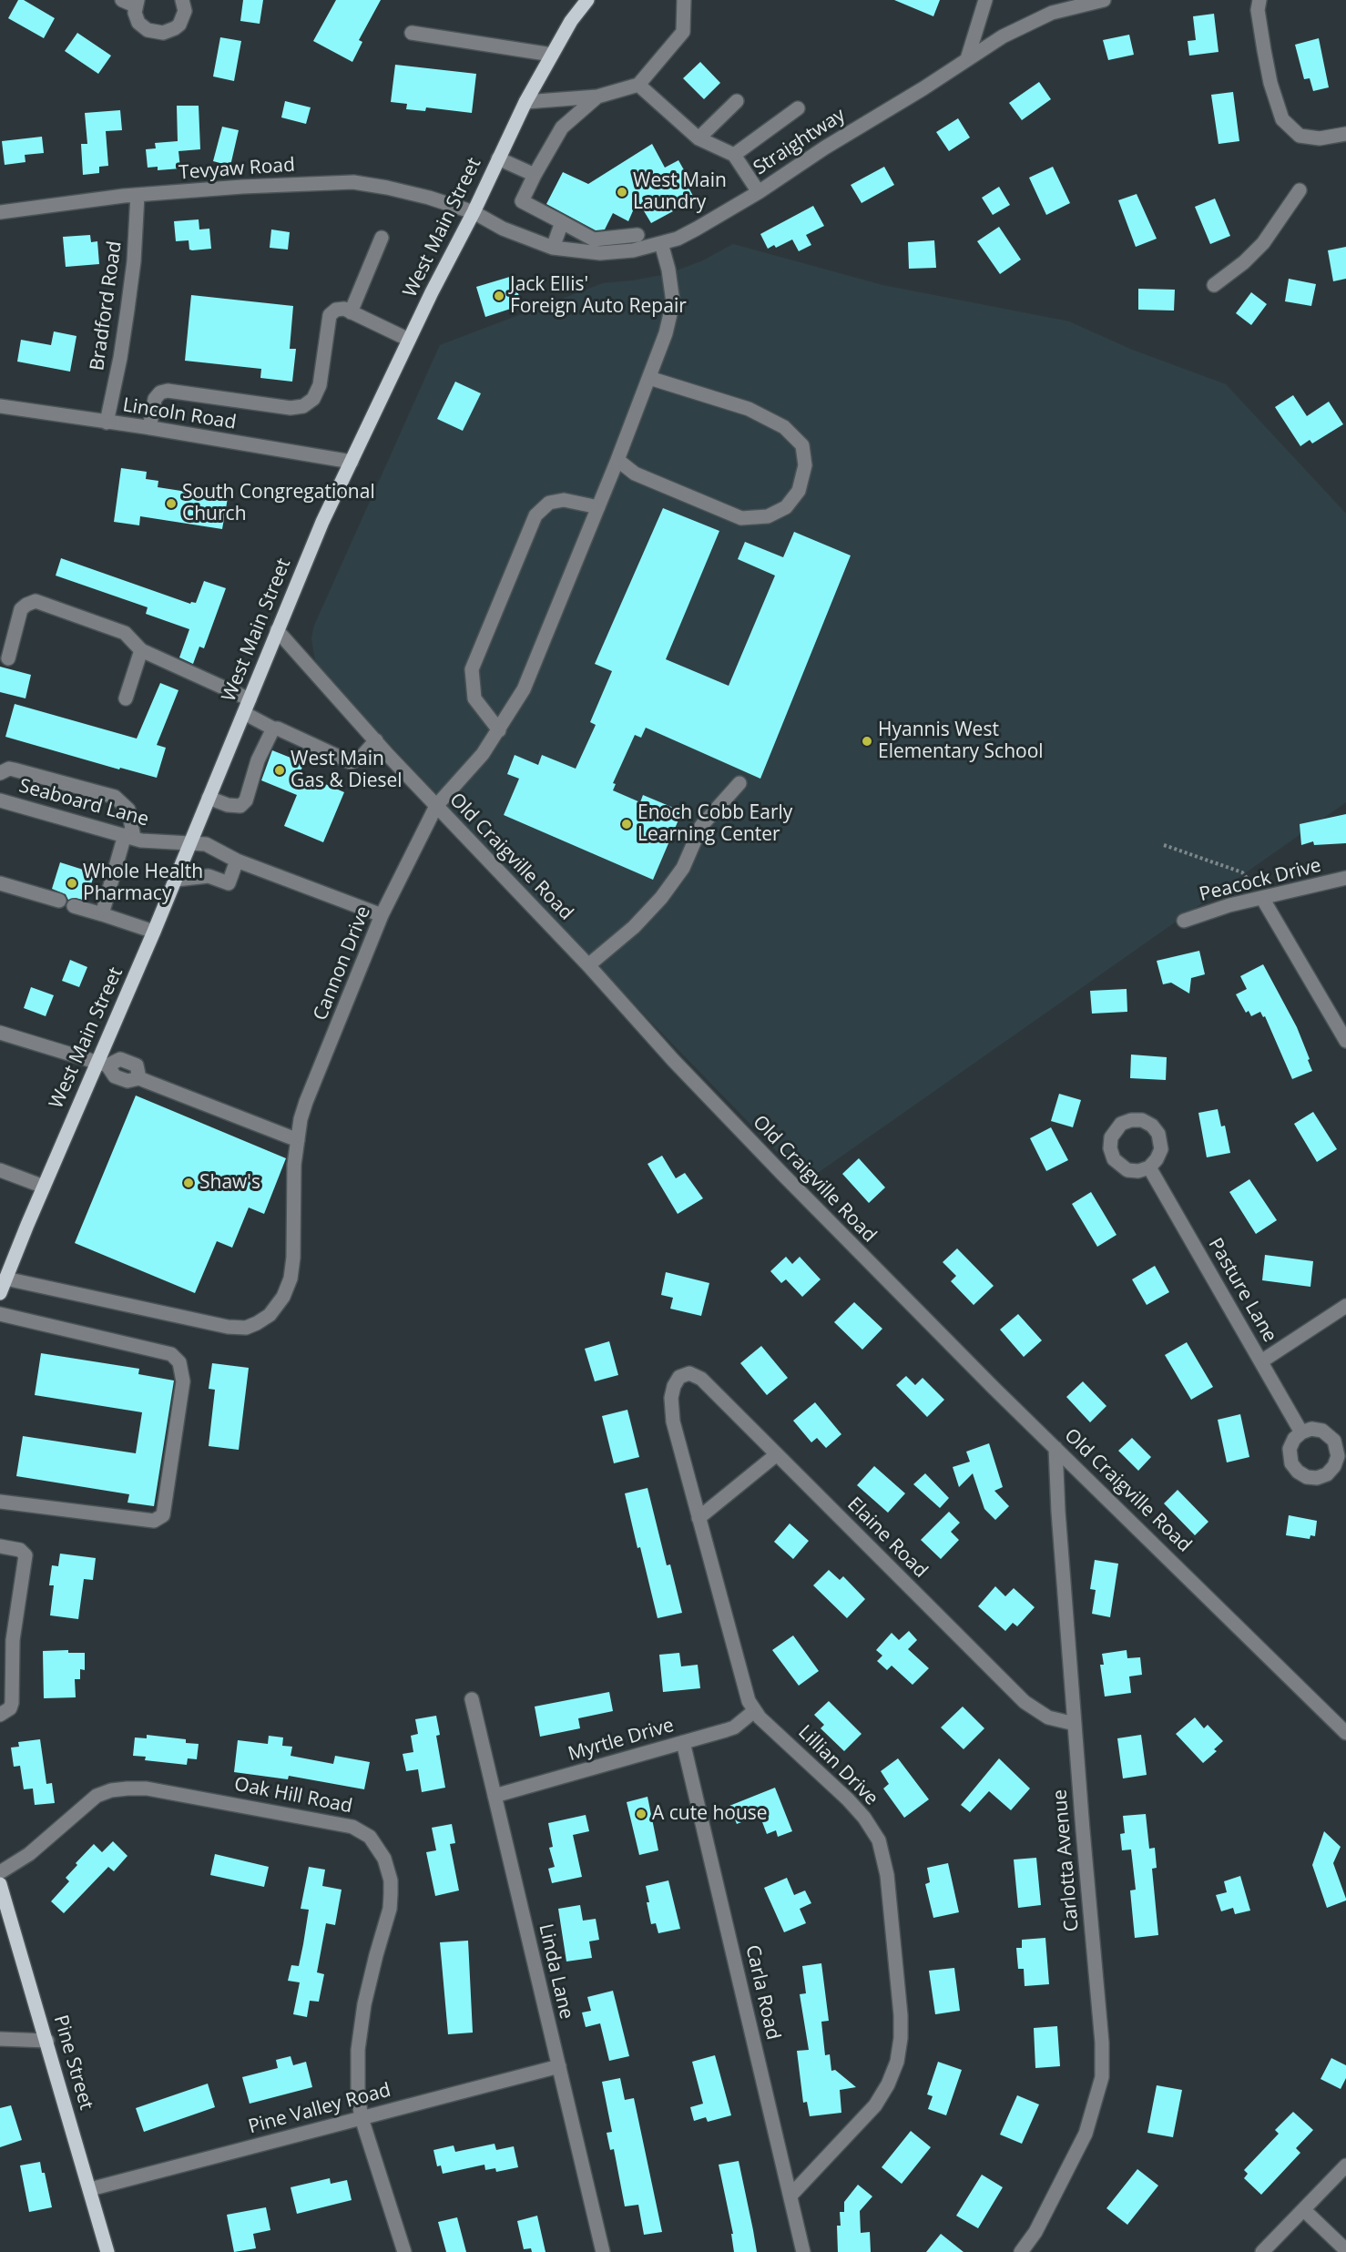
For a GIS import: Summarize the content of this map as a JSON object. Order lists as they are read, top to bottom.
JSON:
{
  "streets": {
    "main road": ["West Main Street", "Pine Street"],
    "street": [
      "Straightway",
      "Tevyaw Road",
      "Bradford Road",
      "Lincoln Road",
      "Seaboard Lane",
      "Old Craigville Road",
      "Peacock Drive",
      "Cannon Drive",
      "Pasture Lane",
      "Elaine Road",
      "Myrtle Drive",
      "Lillian Drive",
      "Oak Hill Road",
      "Carlotta Avenue",
      "Linda Lane",
      "Carla Road",
      "Pine Valley Road"
    ]
  },
  "crossings": [
    ["Straightway", "Tevyaw Road"],
    ["Straightway", "West Main Street"],
    ["Straightway", "Cannon Drive"],
    ["Tevyaw Road", "West Main Street"],
    ["Tevyaw Road", "Bradford Road"],
    ["West Main Street", "Lincoln Road"],
    ["West Main Street", "Seaboard Lane"],
    ["West Main Street", "Old Craigville Road"],
    ["West Main Street", "Cannon Drive"],
    ["Bradford Road", "Lincoln Road"],
    ["Seaboard Lane", "Cannon Drive"],
    ["Old Craigville Road", "Cannon Drive"],
    ["Old Craigville Road", "Carlotta Avenue"],
    ["Elaine Road", "Lillian Drive"],
    ["Elaine Road", "Carlotta Avenue"],
    ["Myrtle Drive", "Lillian Drive"],
    ["Myrtle Drive", "Linda Lane"],
    ["Myrtle Drive", "Carla Road"],
    ["Lillian Drive", "Carla Road"],
    ["Oak Hill Road", "Pine Valley Road"],
    ["Linda Lane", "Pine Valley Road"],
    ["Pine Street", "Pine Valley Road"]
  ],
  "places": [
    "West Main Laundry",
    "Jack Ellis' Foreign Auto Repair",
    "South Congregational Church",
    "Hyannis West Elementary School",
    "West Main Gas & Diesel",
    "Enoch Cobb Early Learning Center",
    "Whole Health Pharmacy",
    "Shaw's",
    "A cute house"
  ]
}
